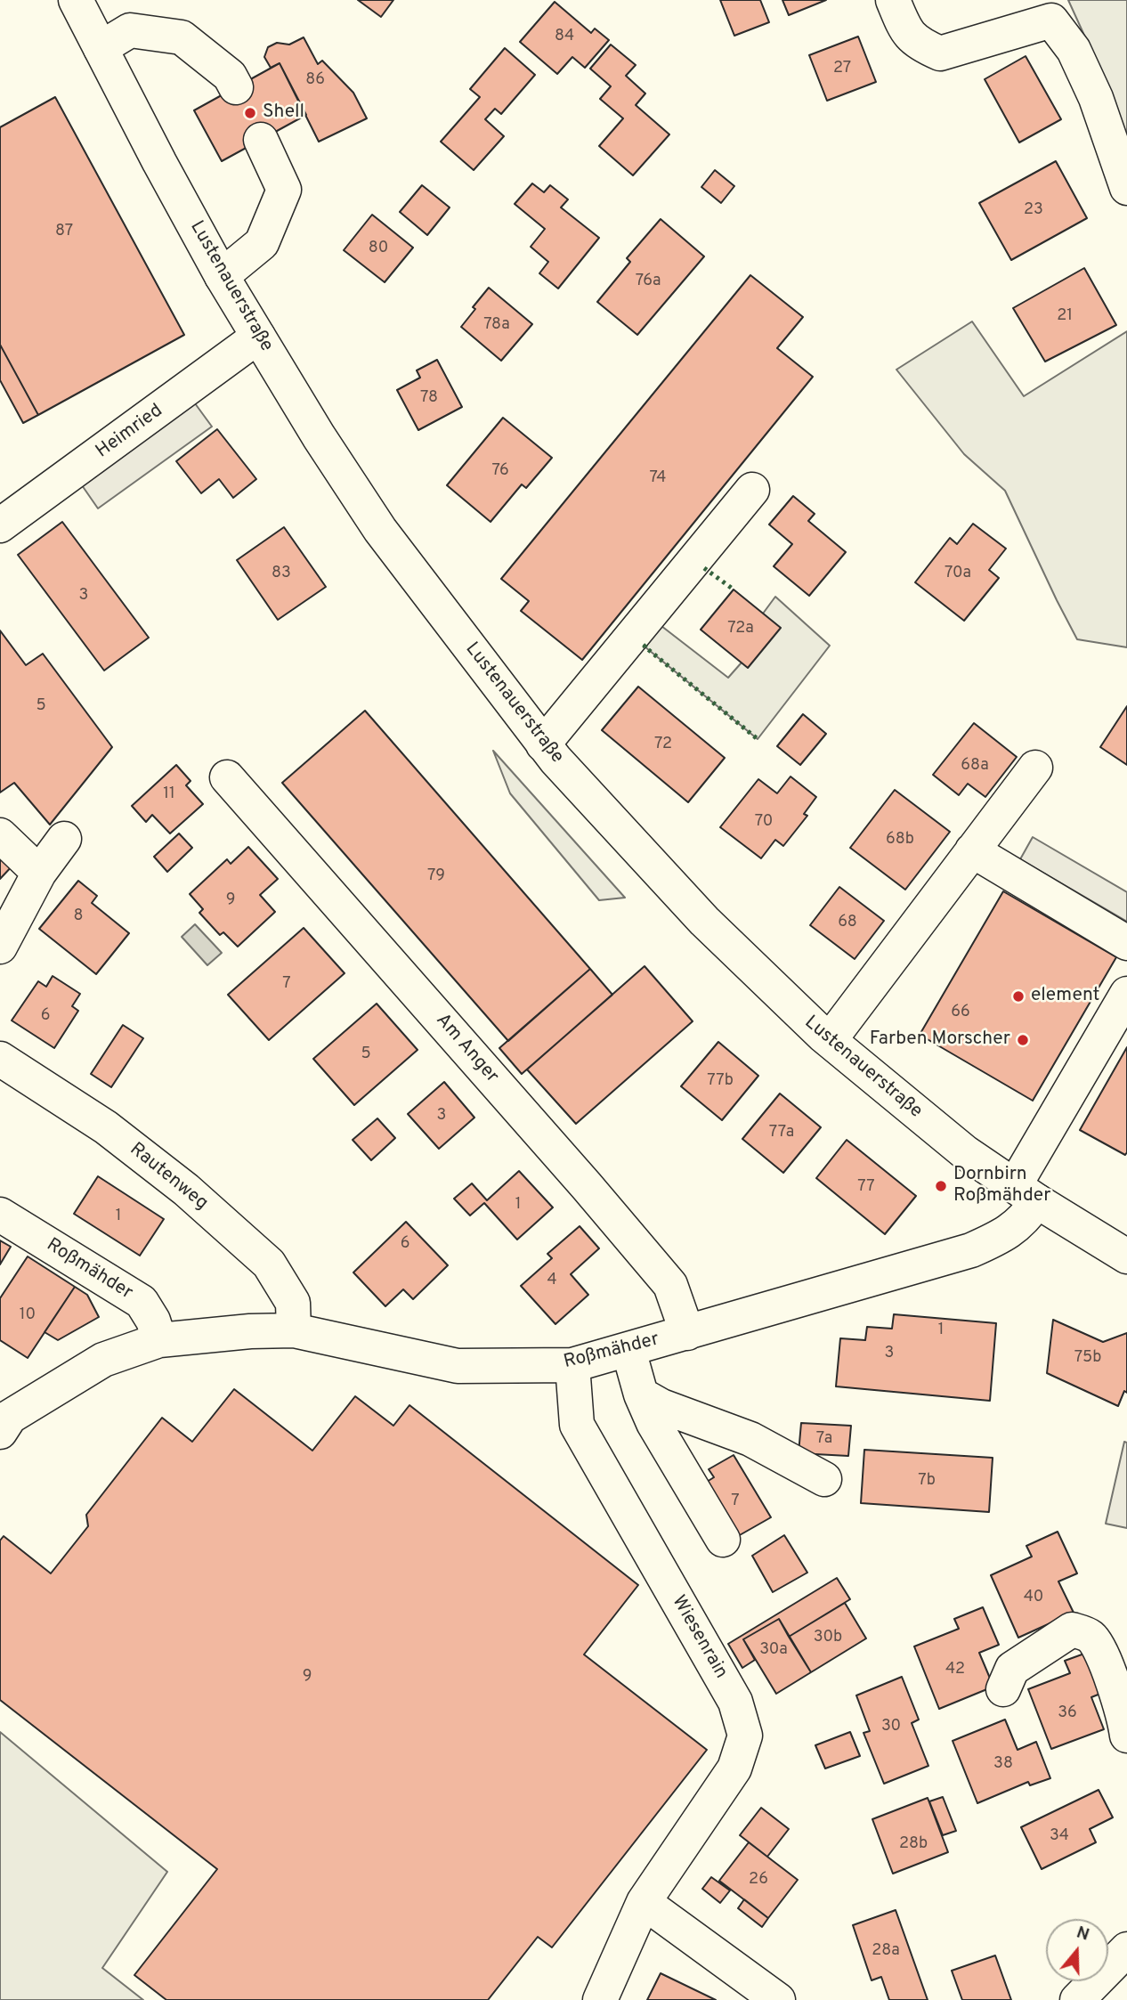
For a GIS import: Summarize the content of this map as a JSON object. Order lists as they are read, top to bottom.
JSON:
{
  "streets": {
    "street": [
      "Lustenauerstraße",
      "Heimried",
      "Am Anger",
      "Rautenweg",
      "Roßmähder",
      "Wiesenrain"
    ]
  },
  "crossings": [
    ["Lustenauerstraße", "Heimried"],
    ["Lustenauerstraße", "Roßmähder"],
    ["Am Anger", "Roßmähder"],
    ["Rautenweg", "Roßmähder"],
    ["Roßmähder", "Wiesenrain"]
  ],
  "places": [
    "Shell",
    "element",
    "Farben Morscher",
    "Dornbirn Roßmähder"
  ],
  "house_numbers": [
    "84",
    "27",
    "86",
    "23",
    "87",
    "80",
    "76a",
    "21",
    "78a",
    "78",
    "76",
    "74",
    "83",
    "70a",
    "3",
    "72a",
    "5",
    "72",
    "68a",
    "11",
    "70",
    "68b",
    "79",
    "9",
    "8",
    "68",
    "7",
    "66",
    "6",
    "5",
    "77b",
    "3",
    "77a",
    "77",
    "1",
    "1",
    "6",
    "4",
    "10",
    "1",
    "3",
    "75b",
    "7a",
    "7b",
    "7",
    "40",
    "30b",
    "30a",
    "42",
    "9",
    "36",
    "30",
    "38",
    "34",
    "28b",
    "26",
    "28a"
  ],
  "north": "top"
}
